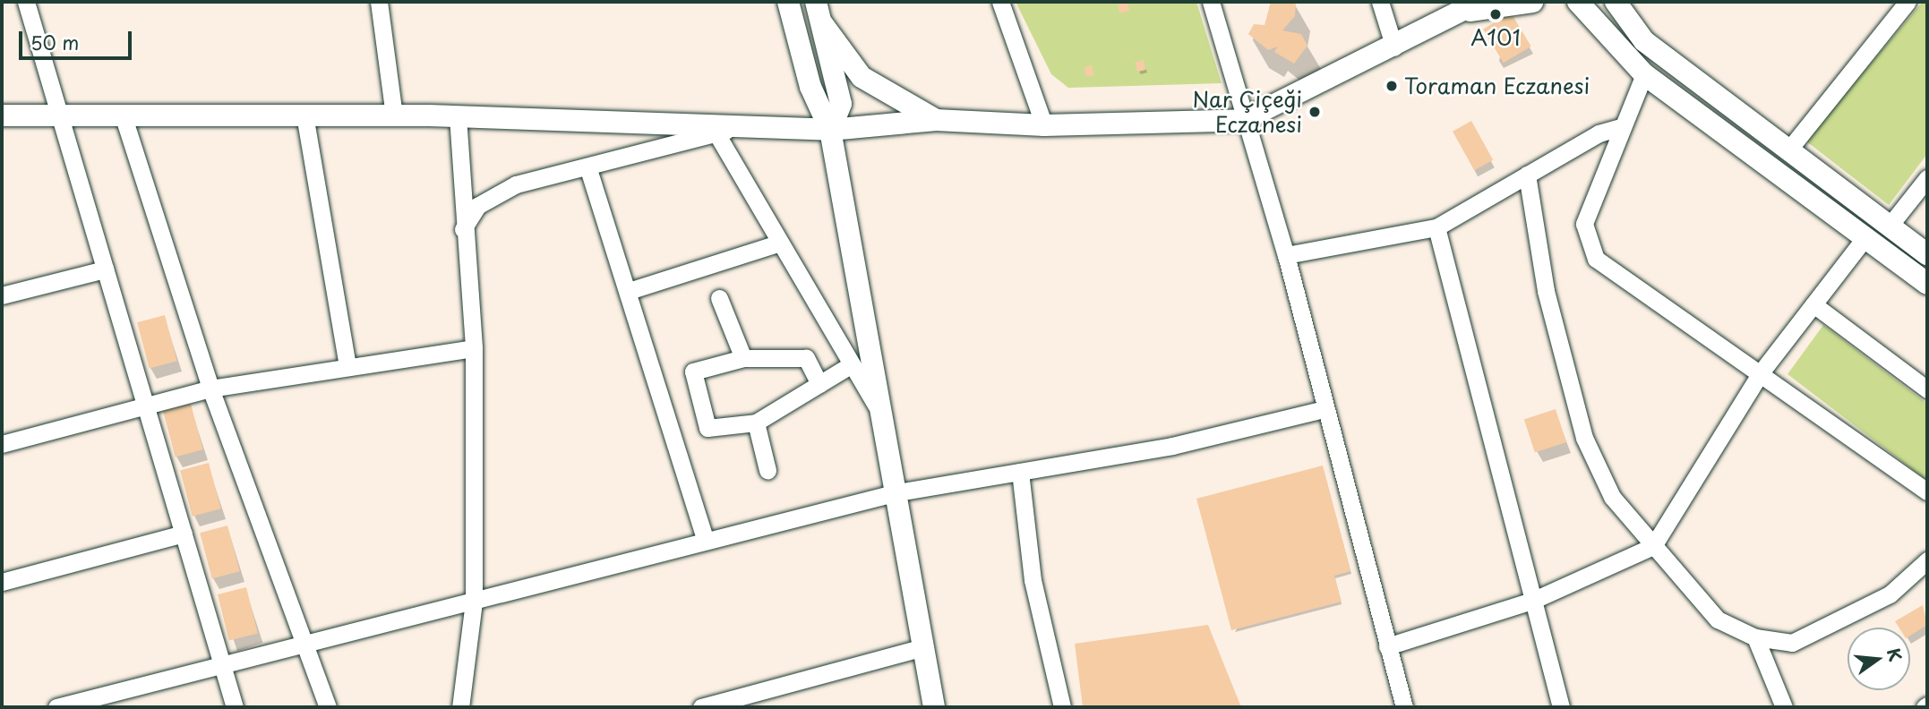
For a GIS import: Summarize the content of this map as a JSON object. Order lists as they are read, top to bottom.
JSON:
{
  "places": ["A101", "Toraman Eczanesi", "Nar Çiçeği Eczanesi"],
  "scale_bar": "50 m",
  "north": "right"
}
